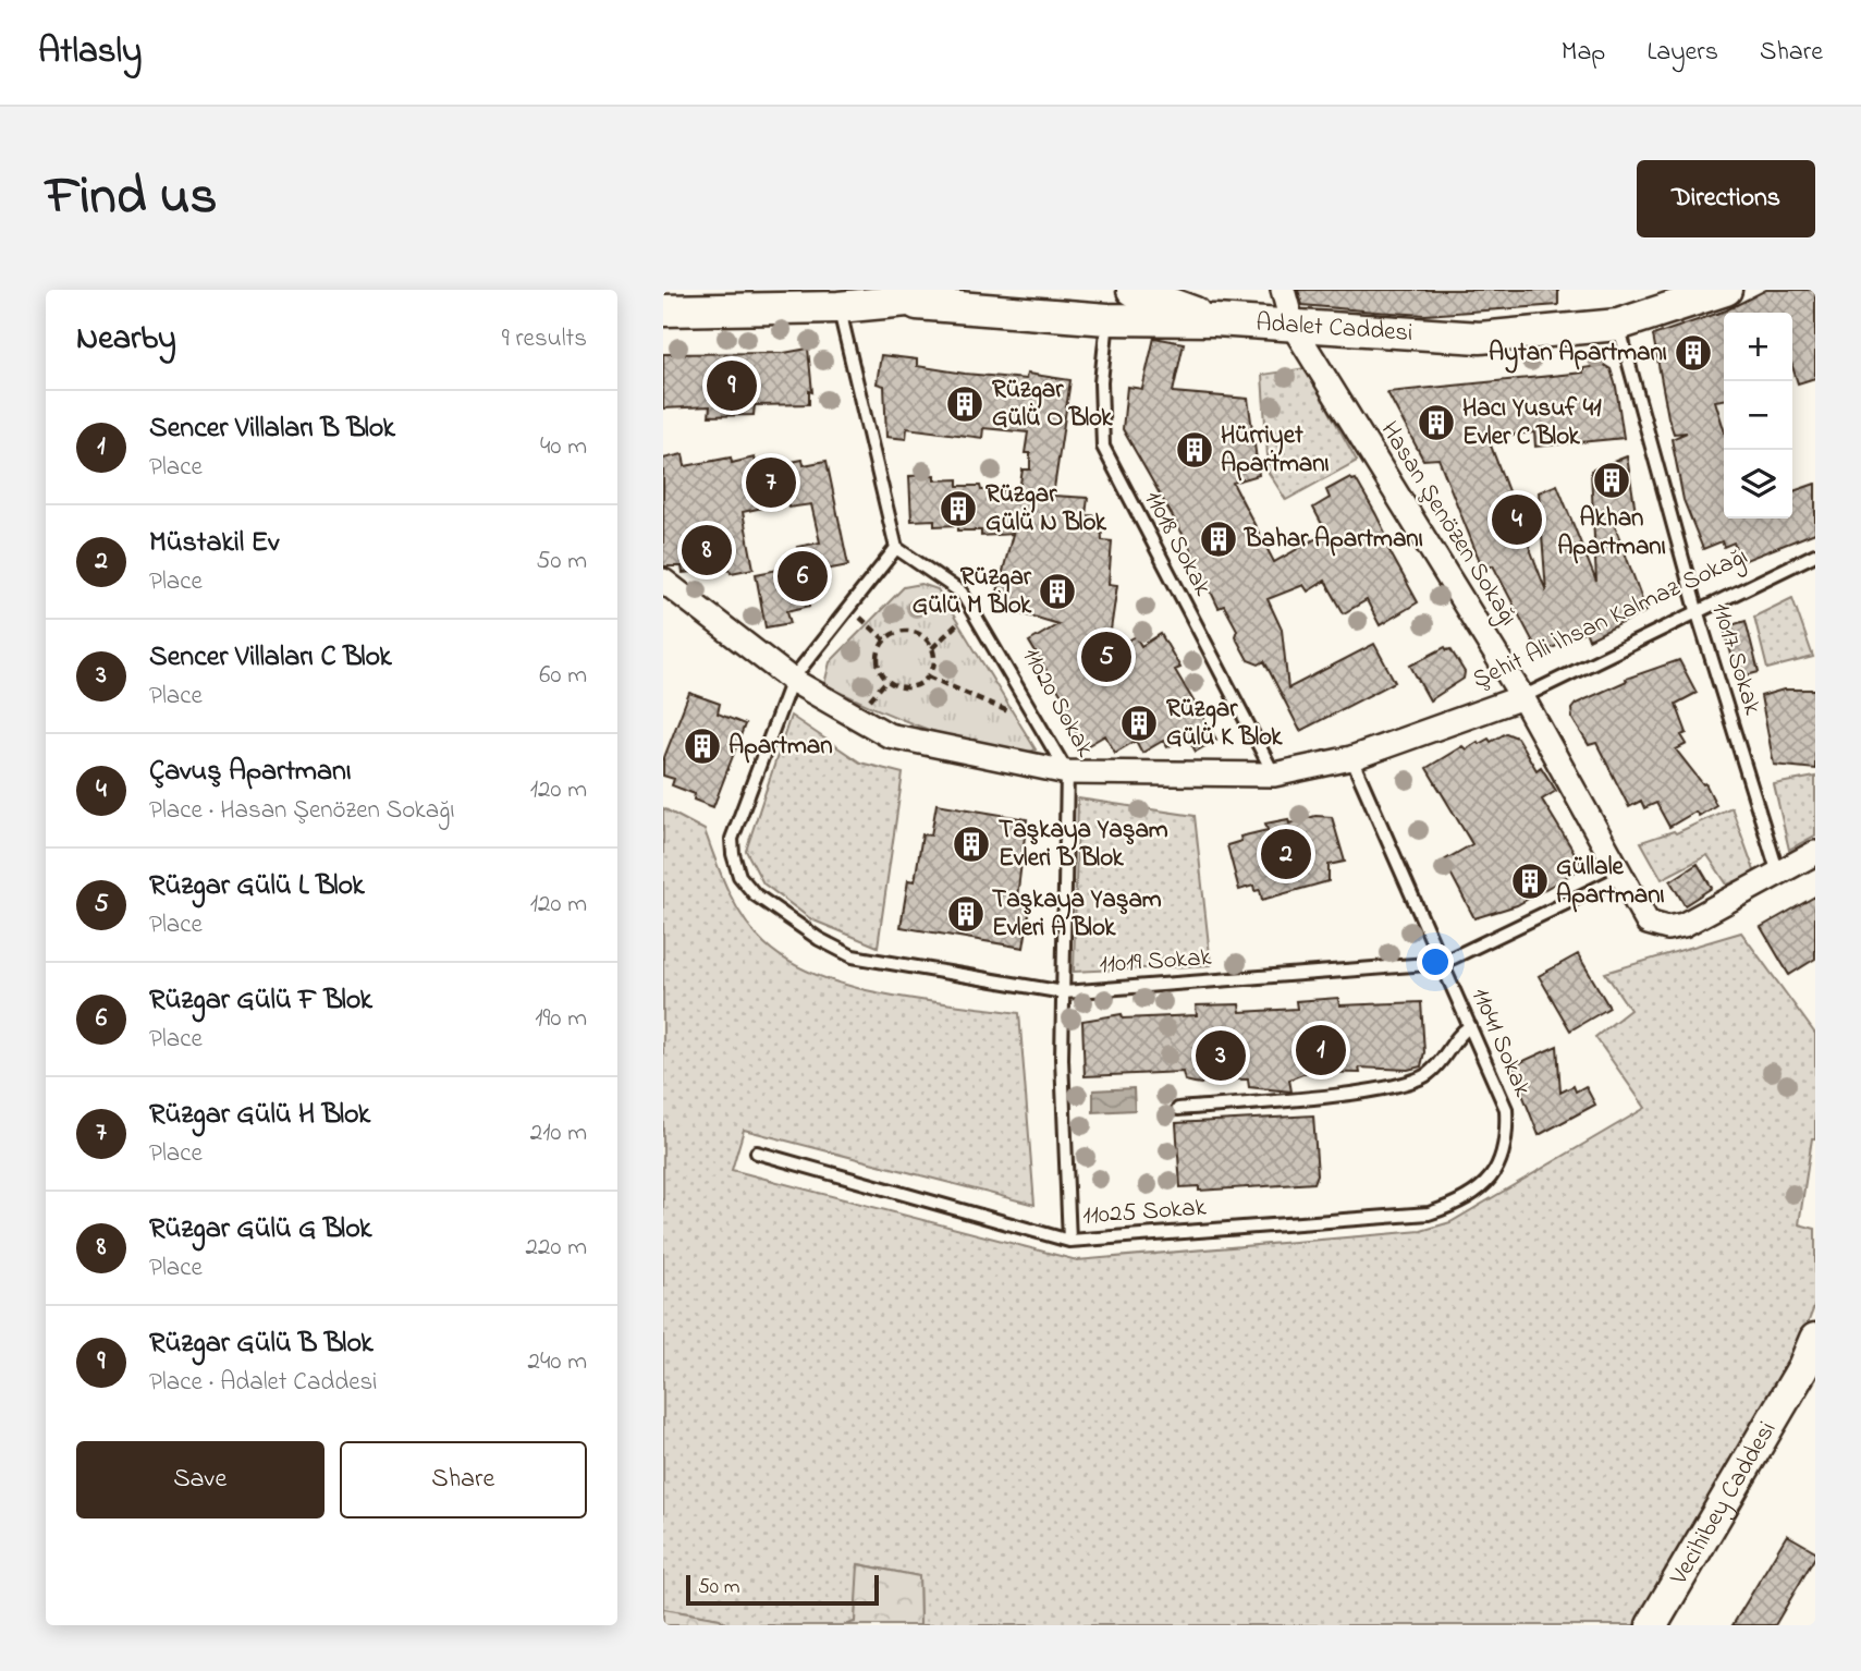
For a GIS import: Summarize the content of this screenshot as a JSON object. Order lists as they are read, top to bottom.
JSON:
{
  "streets": {
    "main road": ["Adalet Caddesi", "Vecihibey Caddesi"],
    "street": ["Hasan Şenözen Sokağı", "Şehit Ali İhsan Kalmaz Sokağı"],
    "lane": [
      "11018 Sokak",
      "11017 Sokak",
      "11020 Sokak",
      "11019 Sokak",
      "11041 Sokak",
      "11025 Sokak"
    ]
  },
  "crossings": [
    ["Adalet Caddesi", "Hasan Şenözen Sokağı"],
    ["Adalet Caddesi", "11018 Sokak"],
    ["Adalet Caddesi", "11017 Sokak"],
    ["Hasan Şenözen Sokağı", "Şehit Ali İhsan Kalmaz Sokağı"],
    ["Hasan Şenözen Sokağı", "11017 Sokak"],
    ["Hasan Şenözen Sokağı", "11019 Sokak"],
    ["11018 Sokak", "Şehit Ali İhsan Kalmaz Sokağı"],
    ["Şehit Ali İhsan Kalmaz Sokağı", "11017 Sokak"],
    ["Şehit Ali İhsan Kalmaz Sokağı", "11020 Sokak"],
    ["Şehit Ali İhsan Kalmaz Sokağı", "11019 Sokak"],
    ["Şehit Ali İhsan Kalmaz Sokağı", "11041 Sokak"],
    ["11020 Sokak", "11019 Sokak"],
    ["11020 Sokak", "11025 Sokak"],
    ["11019 Sokak", "11041 Sokak"],
    ["11041 Sokak", "11025 Sokak"]
  ],
  "places": {
    "building": [
      "Aytan Apartmanı",
      "Rüzgar Gülü O Blok",
      "Hacı Yusuf 41 Evler C Blok",
      "Hürriyet Apartmanı",
      "Akhan Apartmanı",
      "Rüzgar Gülü N Blok",
      "Bahar Apartmanı",
      "Rüzgar Gülü M Blok",
      "Rüzgar Gülü K Blok",
      "Apartman",
      "Taşkaya Yaşam Evleri B Blok",
      "Güllale Apartmanı",
      "Taşkaya Yaşam Evleri A Blok"
    ]
  },
  "scale_bar": "50 m",
  "page": {
    "header": "Atlasly",
    "nav": ["Map", "Layers", "Share"],
    "title": "Find us",
    "buttons": [
      "Directions",
      ["Save", "Share"]
    ],
    "heading": ["Nearby", "9 results"],
    "map_buttons": ["+", "−"],
    "pins": [
      "9",
      "7",
      "4",
      "8",
      "6",
      "5",
      "2",
      "1",
      "3"
    ],
    "list": [
      {
        "mark": "1",
        "name": "Sencer Villaları B Blok",
        "note": "Place",
        "value": "40 m"
      },
      {
        "mark": "2",
        "name": "Müstakil Ev",
        "note": "Place",
        "value": "50 m"
      },
      {
        "mark": "3",
        "name": "Sencer Villaları C Blok",
        "note": "Place",
        "value": "60 m"
      },
      {
        "mark": "4",
        "name": "Çavuş Apartmanı",
        "note": "Place · Hasan Şenözen Sokağı",
        "value": "120 m"
      },
      {
        "mark": "5",
        "name": "Rüzgar Gülü L Blok",
        "note": "Place",
        "value": "120 m"
      },
      {
        "mark": "6",
        "name": "Rüzgar Gülü F Blok",
        "note": "Place",
        "value": "190 m"
      },
      {
        "mark": "7",
        "name": "Rüzgar Gülü H Blok",
        "note": "Place",
        "value": "210 m"
      },
      {
        "mark": "8",
        "name": "Rüzgar Gülü G Blok",
        "note": "Place",
        "value": "220 m"
      },
      {
        "mark": "9",
        "name": "Rüzgar Gülü B Blok",
        "note": "Place · Adalet Caddesi",
        "value": "240 m"
      }
    ],
    "scale": "50 m"
  }
}
